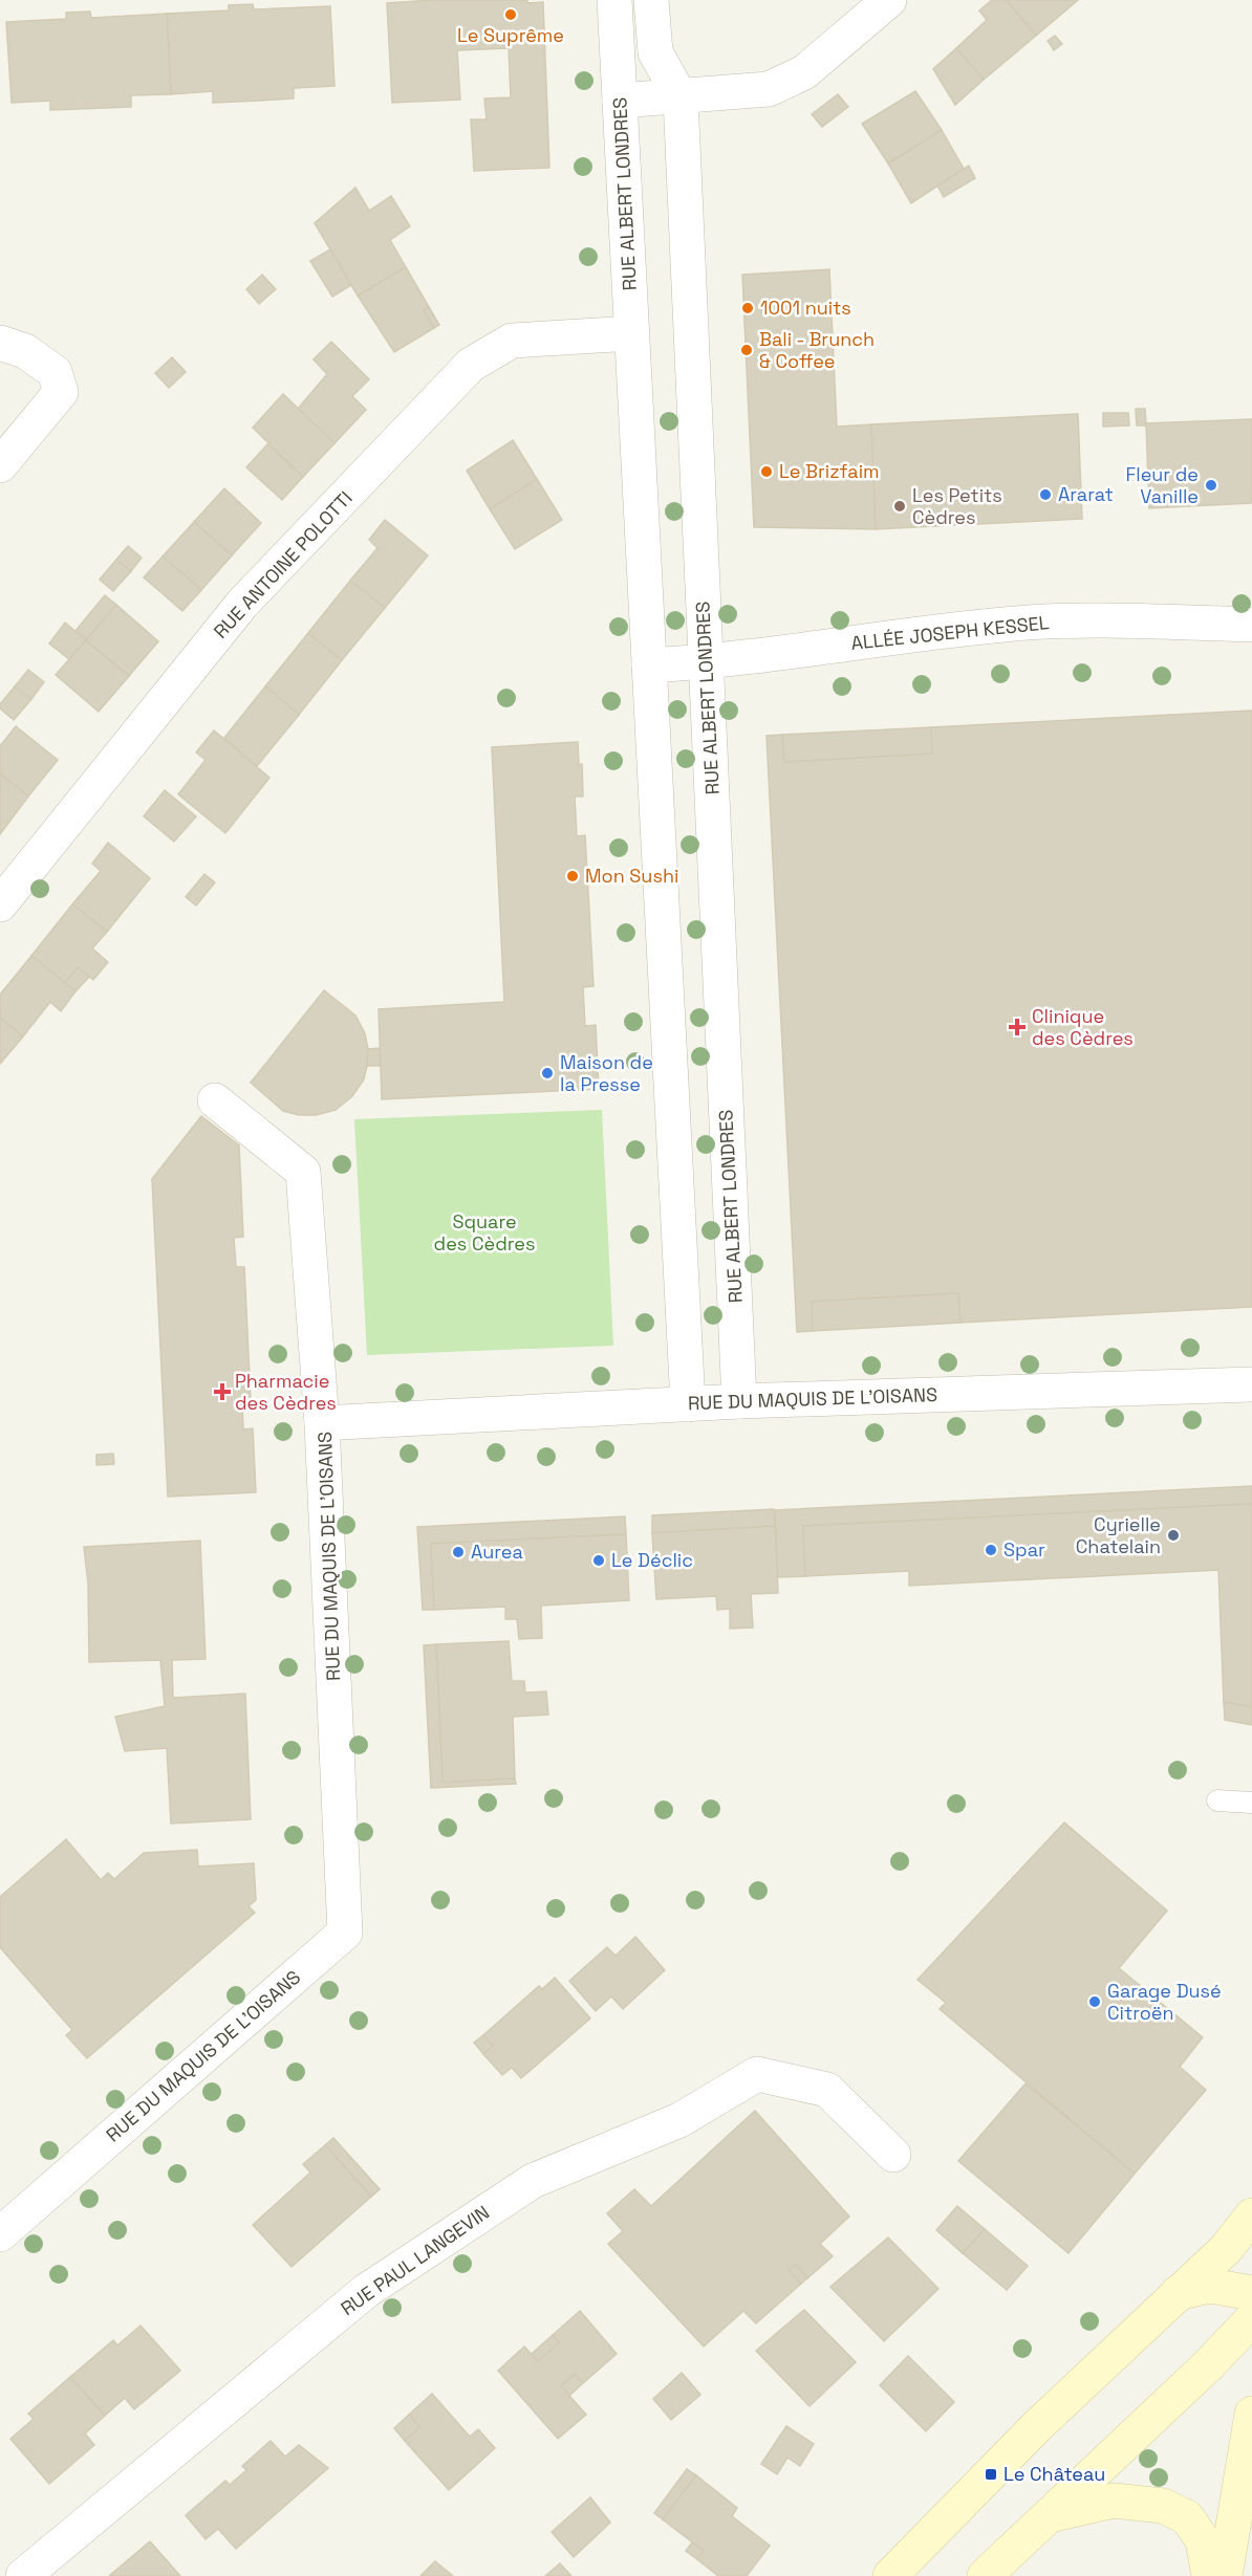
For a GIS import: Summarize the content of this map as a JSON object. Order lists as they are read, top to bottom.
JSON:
{
  "streets": {
    "street": [
      "RUE ALBERT LONDRES",
      "RUE ANTOINE POLOTTI",
      "ALLÉE JOSEPH KESSEL",
      "RUE DU MAQUIS DE L'OISANS",
      "RUE PAUL LANGEVIN"
    ]
  },
  "crossings": [
    ["RUE ALBERT LONDRES", "RUE ANTOINE POLOTTI"],
    ["RUE ALBERT LONDRES", "ALLÉE JOSEPH KESSEL"],
    ["RUE ALBERT LONDRES", "RUE DU MAQUIS DE L'OISANS"]
  ],
  "parks": ["Square des Cèdres"],
  "places": {
    "other": [
      "Le Suprême",
      "1001 nuits",
      "Bali - Brunch & Coffee",
      "Le Brizfaim",
      "Fleur de Vanille",
      "Ararat",
      "Les Petits Cèdres",
      "Mon Sushi",
      "Maison de la Presse",
      "Cyrielle Chatelain",
      "Spar",
      "Aurea",
      "Le Déclic",
      "Garage Dusé Citroën"
    ],
    "health": ["Clinique des Cèdres", "Pharmacie des Cèdres"],
    "transit": ["Le Château"]
  }
}
